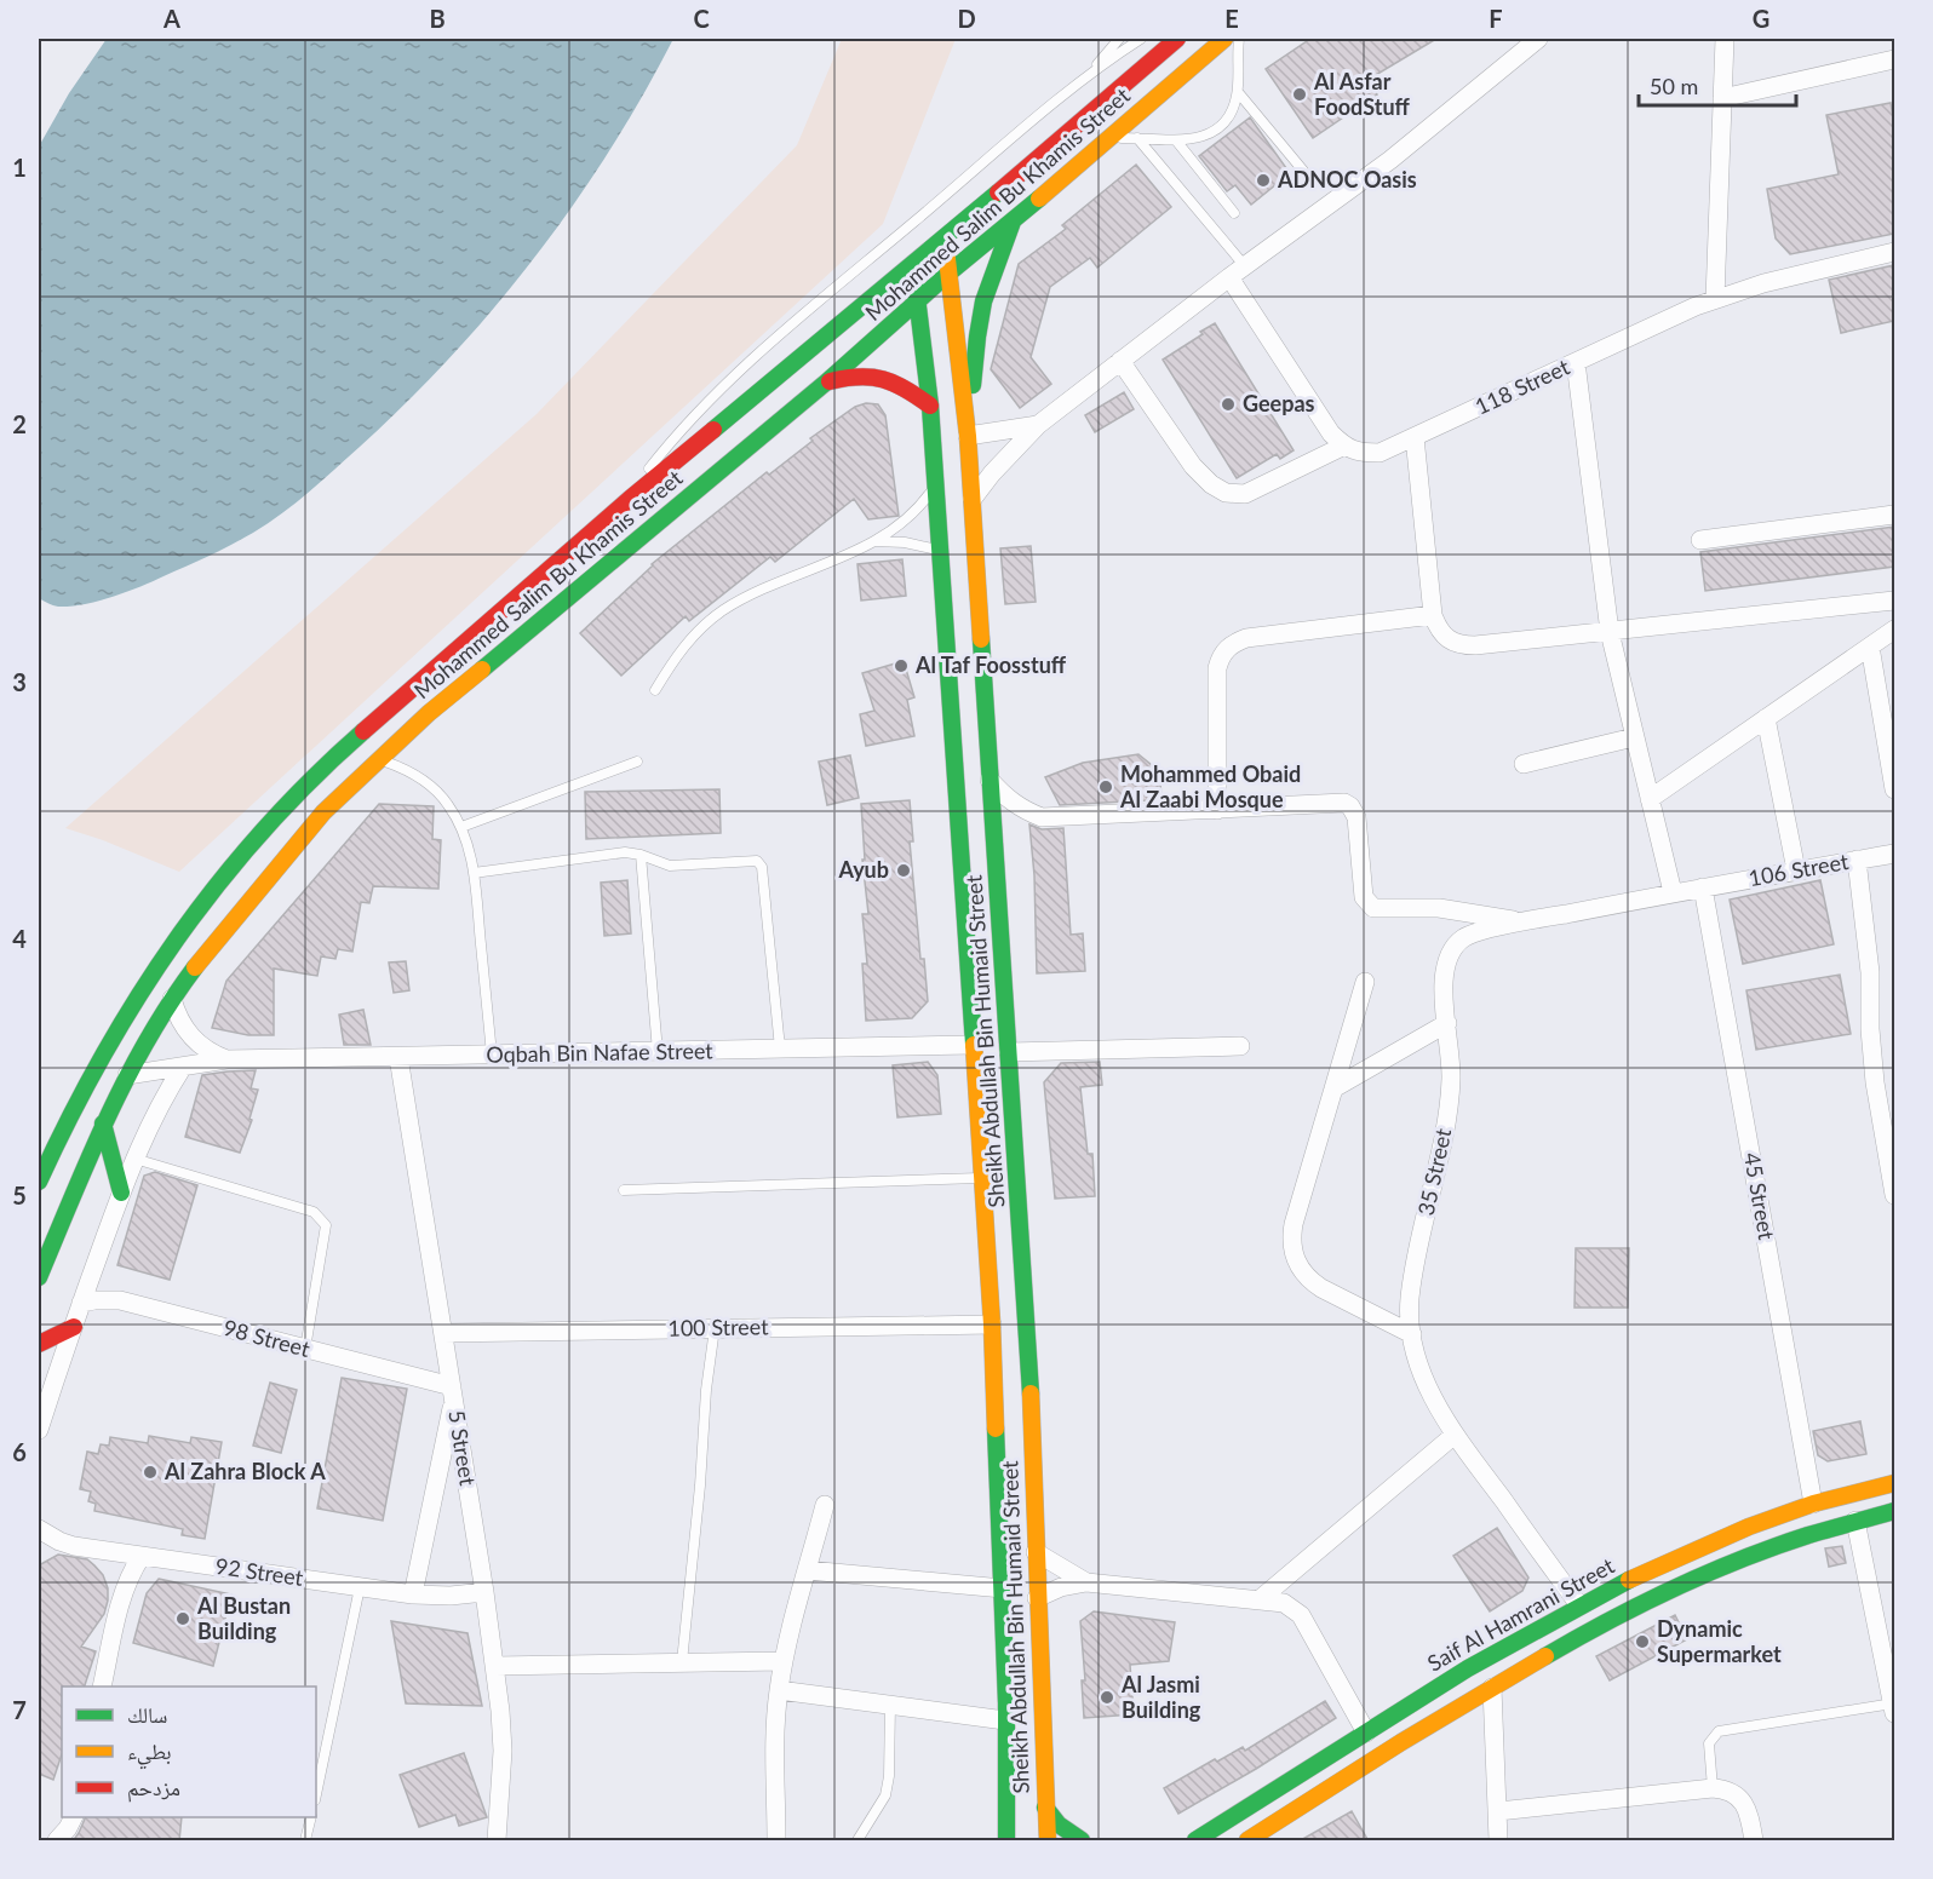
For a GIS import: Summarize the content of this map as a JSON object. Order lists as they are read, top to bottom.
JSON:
{
  "streets": {
    "street": [
      "Mohammed Salim Bu Khamis Street",
      "118 Street",
      "106 Street",
      "Sheikh Abdullah Bin Humaid Street",
      "Oqbah Bin Nafae Street",
      "35 Street",
      "45 Street",
      "100 Street",
      "98 Street",
      "5 Street",
      "92 Street",
      "Saif Al Hamrani Street"
    ]
  },
  "crossings": [
    ["Mohammed Salim Bu Khamis Street", "Sheikh Abdullah Bin Humaid Street"],
    ["Mohammed Salim Bu Khamis Street", "Oqbah Bin Nafae Street"],
    ["106 Street", "35 Street"],
    ["106 Street", "45 Street"],
    ["Sheikh Abdullah Bin Humaid Street", "Oqbah Bin Nafae Street"],
    ["Sheikh Abdullah Bin Humaid Street", "100 Street"],
    ["Oqbah Bin Nafae Street", "5 Street"],
    ["35 Street", "45 Street"],
    ["35 Street", "Saif Al Hamrani Street"],
    ["45 Street", "Saif Al Hamrani Street"],
    ["100 Street", "5 Street"],
    ["98 Street", "5 Street"],
    ["5 Street", "92 Street"]
  ],
  "places": [
    "Al Asfar FoodStuff",
    "ADNOC Oasis",
    "Geepas",
    "Al Taf Foosstuff",
    "Mohammed Obaid Al Zaabi Mosque",
    "Ayub",
    "Al Zahra Block A",
    "Al Bustan Building",
    "Dynamic Supermarket",
    "Al Jasmi Building"
  ],
  "legend": ["سالك", "بطيء", "مزدحم"],
  "scale_bar": "50 m",
  "grid": {
    "columns": [
      "A",
      "B",
      "C",
      "D",
      "E",
      "F",
      "G"
    ],
    "rows": [
      "1",
      "2",
      "3",
      "4",
      "5",
      "6",
      "7"
    ]
  }
}
